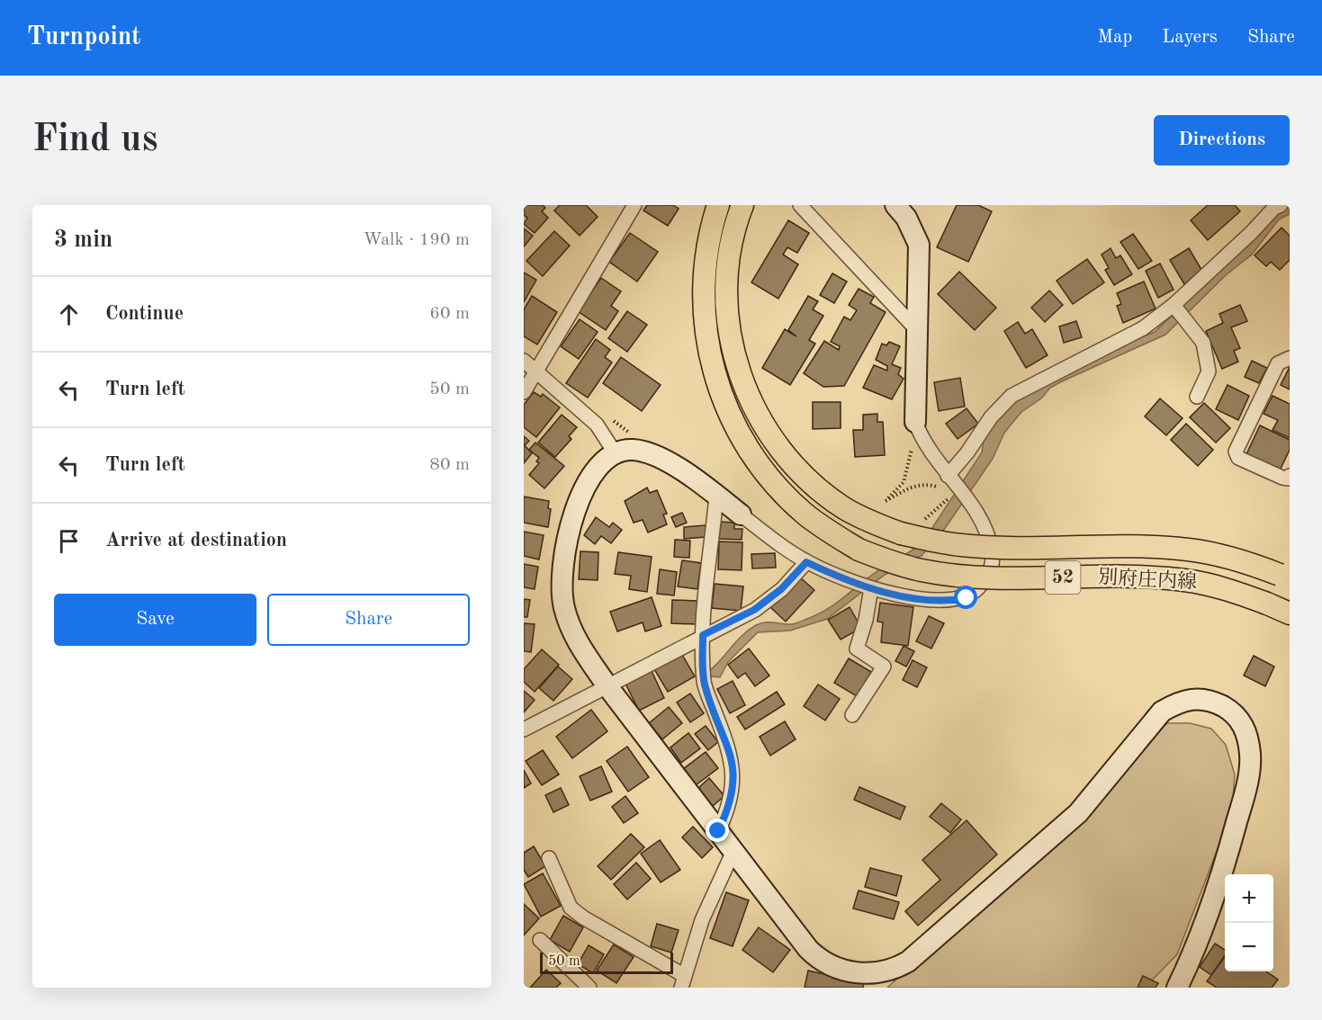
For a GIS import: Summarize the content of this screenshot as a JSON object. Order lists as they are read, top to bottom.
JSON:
{
  "streets": {
    "main road": ["52", "別府庄内線"]
  },
  "scale_bar": "50 m",
  "page": {
    "header": "Turnpoint",
    "nav": ["Map", "Layers", "Share"],
    "buttons": [
      "Directions",
      ["Save", "Share"]
    ],
    "title": "Find us",
    "heading": ["3 min", "Walk · 190 m"],
    "list": [
      ["Continue", "60 m"],
      ["Turn left", "50 m"],
      ["Turn left", "80 m"],
      "Arrive at destination"
    ],
    "map_buttons": ["+", "−"],
    "scale": "50 m"
  }
}
